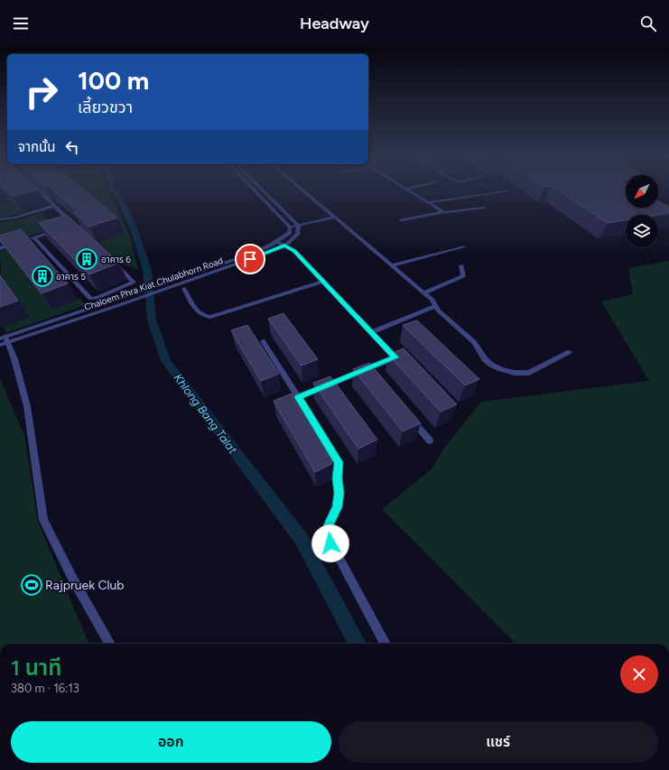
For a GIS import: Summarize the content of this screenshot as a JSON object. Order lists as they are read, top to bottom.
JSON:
{
  "streets": {
    "street": ["Chaloem Phra Kiat Chulabhorn Road"]
  },
  "water": ["Khlong Bang Talat"],
  "places": {
    "building": ["อาคาร 6", "อาคาร 5"],
    "sports": ["Rajpruek Club"]
  },
  "north": "bottom left",
  "page": {
    "header": "Headway",
    "turn": ["100 m", "เลี้ยวขวา"],
    "then": "จากนั้น",
    "heading": ["1 นาที", "380 m · 16:13"],
    "buttons": ["ออก", "แชร์"]
  }
}
